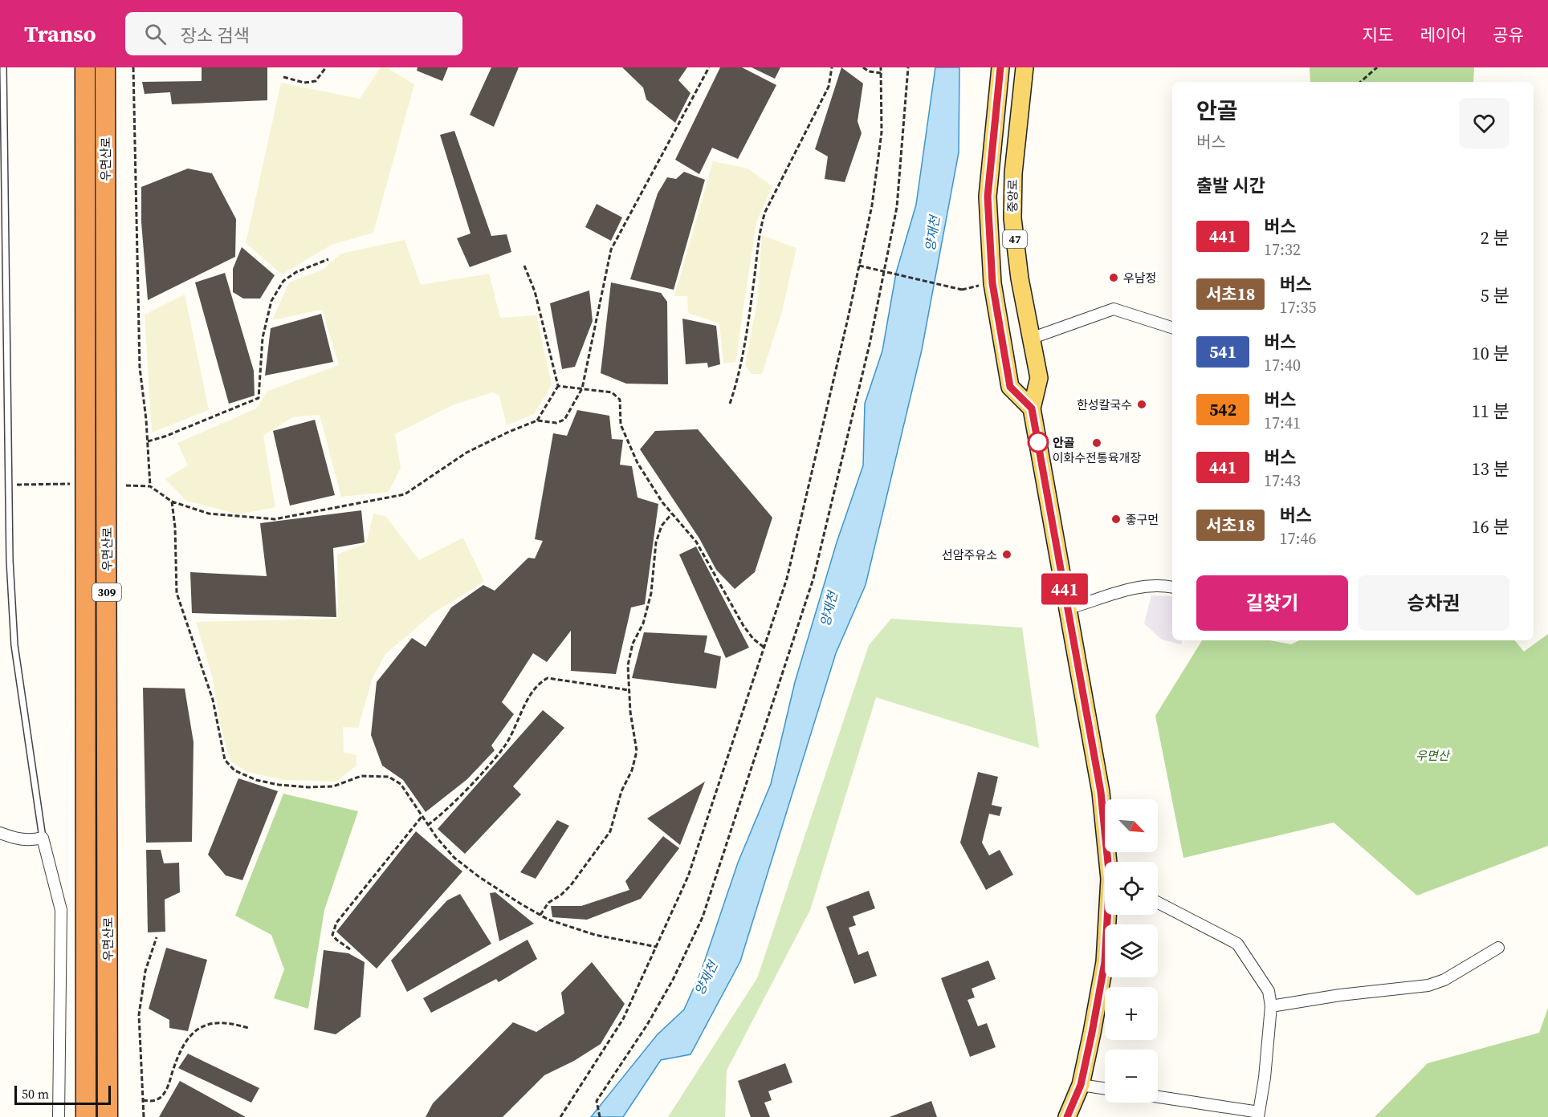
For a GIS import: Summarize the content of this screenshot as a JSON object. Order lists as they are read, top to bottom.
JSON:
{
  "streets": {
    "highway": ["우면산로", "309"],
    "main road": ["중앙로", "47"]
  },
  "water": ["양재천"],
  "parks": ["우면산"],
  "places": [
    "우남정",
    "한성칼국수",
    "안골",
    "이화수전통육개장",
    "좋구먼",
    "선암주유소"
  ],
  "lines": ["bus line 441"],
  "scale_bar": "50 m",
  "north": "bottom right",
  "page": {
    "header": "Transo",
    "search": "장소 검색",
    "nav": ["지도", "레이어", "공유"],
    "on_map": "441",
    "heading": [
      ["안골", "버스"],
      "출발 시간"
    ],
    "list": [
      {
        "mark": "441",
        "name": "버스",
        "note": "17:32",
        "value": "2 분"
      },
      {
        "mark": "서초18",
        "name": "버스",
        "note": "17:35",
        "value": "5 분"
      },
      {
        "mark": "541",
        "name": "버스",
        "note": "17:40",
        "value": "10 분"
      },
      {
        "mark": "542",
        "name": "버스",
        "note": "17:41",
        "value": "11 분"
      },
      {
        "mark": "441",
        "name": "버스",
        "note": "17:43",
        "value": "13 분"
      },
      {
        "mark": "서초18",
        "name": "버스",
        "note": "17:46",
        "value": "16 분"
      }
    ],
    "buttons": ["길찾기", "승차권"],
    "map_buttons": ["+", "−"],
    "scale": "50 m"
  }
}
